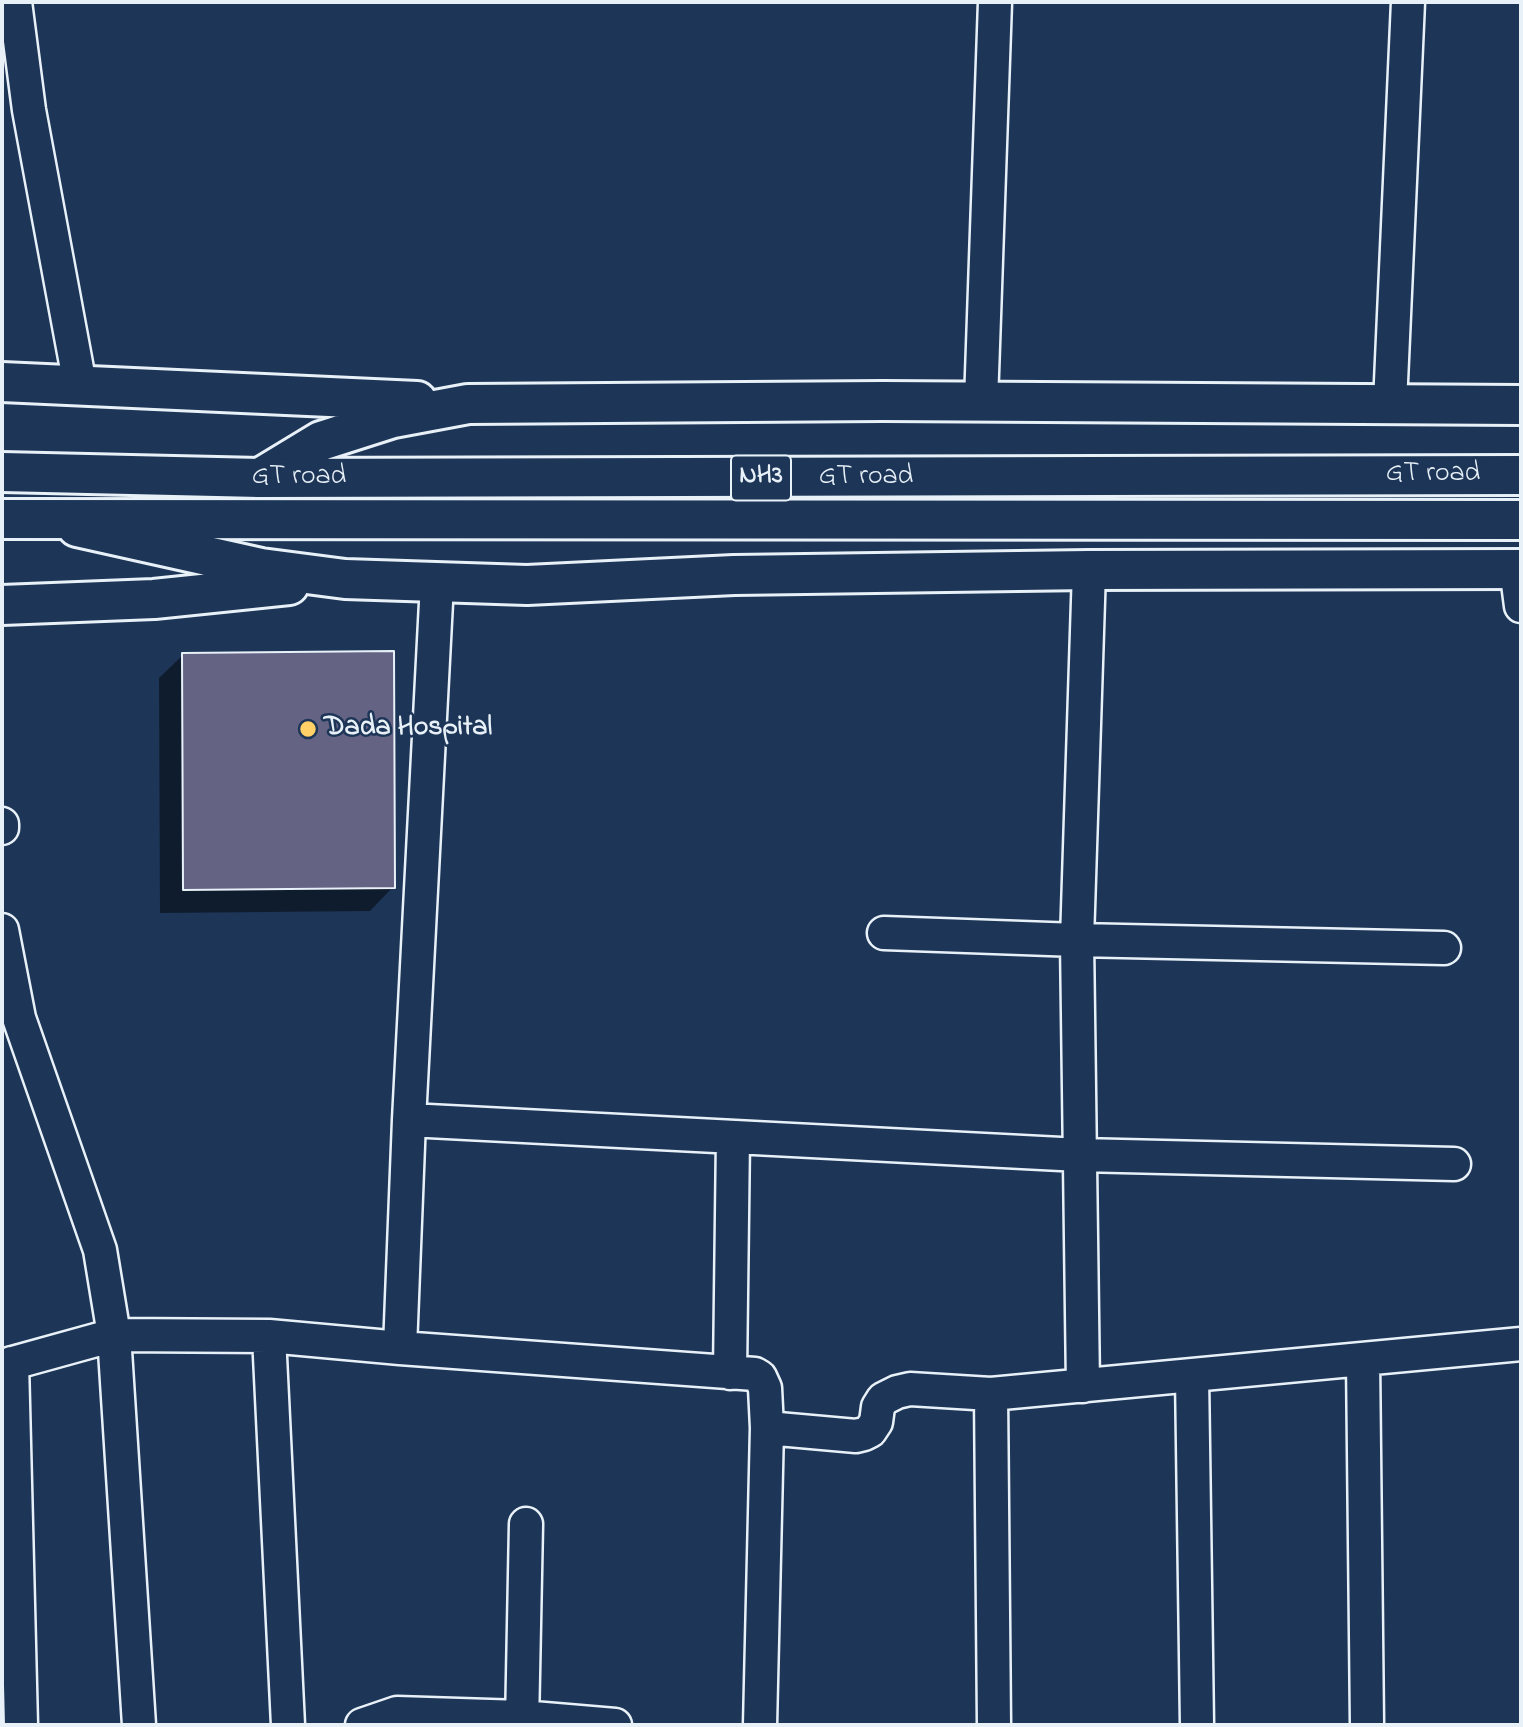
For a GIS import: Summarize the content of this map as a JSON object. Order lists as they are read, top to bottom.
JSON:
{
  "streets": {
    "main road": ["GT road", "NH3"]
  },
  "places": ["Dada Hospital"]
}
